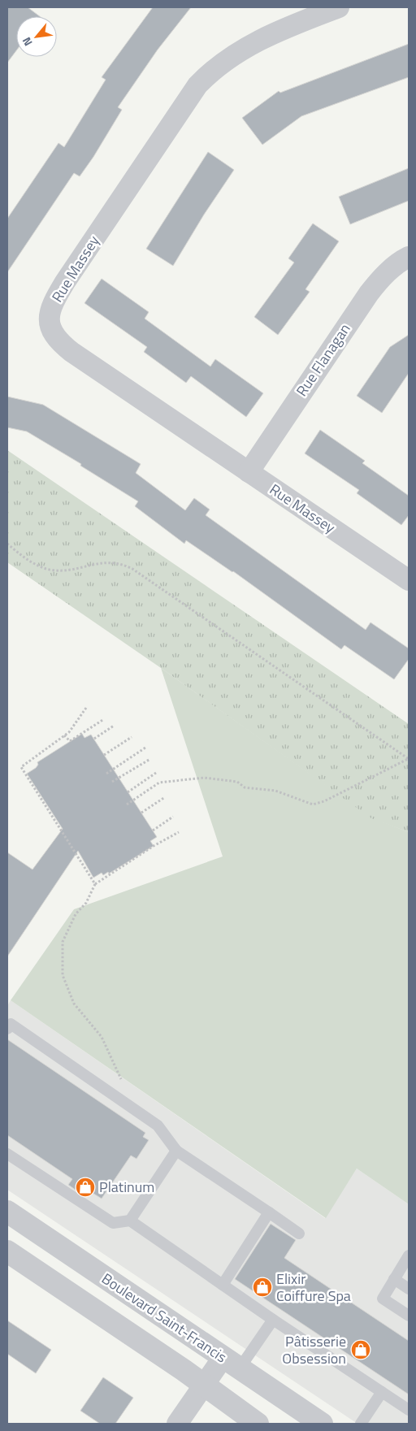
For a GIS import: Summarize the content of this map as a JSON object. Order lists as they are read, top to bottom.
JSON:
{
  "streets": {
    "street": ["Rue Massey", "Rue Flanagan", "Boulevard Saint-Francis"]
  },
  "crossings": [
    ["Rue Massey", "Rue Flanagan"]
  ],
  "places": {
    "shop": ["Platinum", "Elixir Coiffure Spa", "Pâtisserie Obsession"]
  },
  "north": "bottom left"
}
